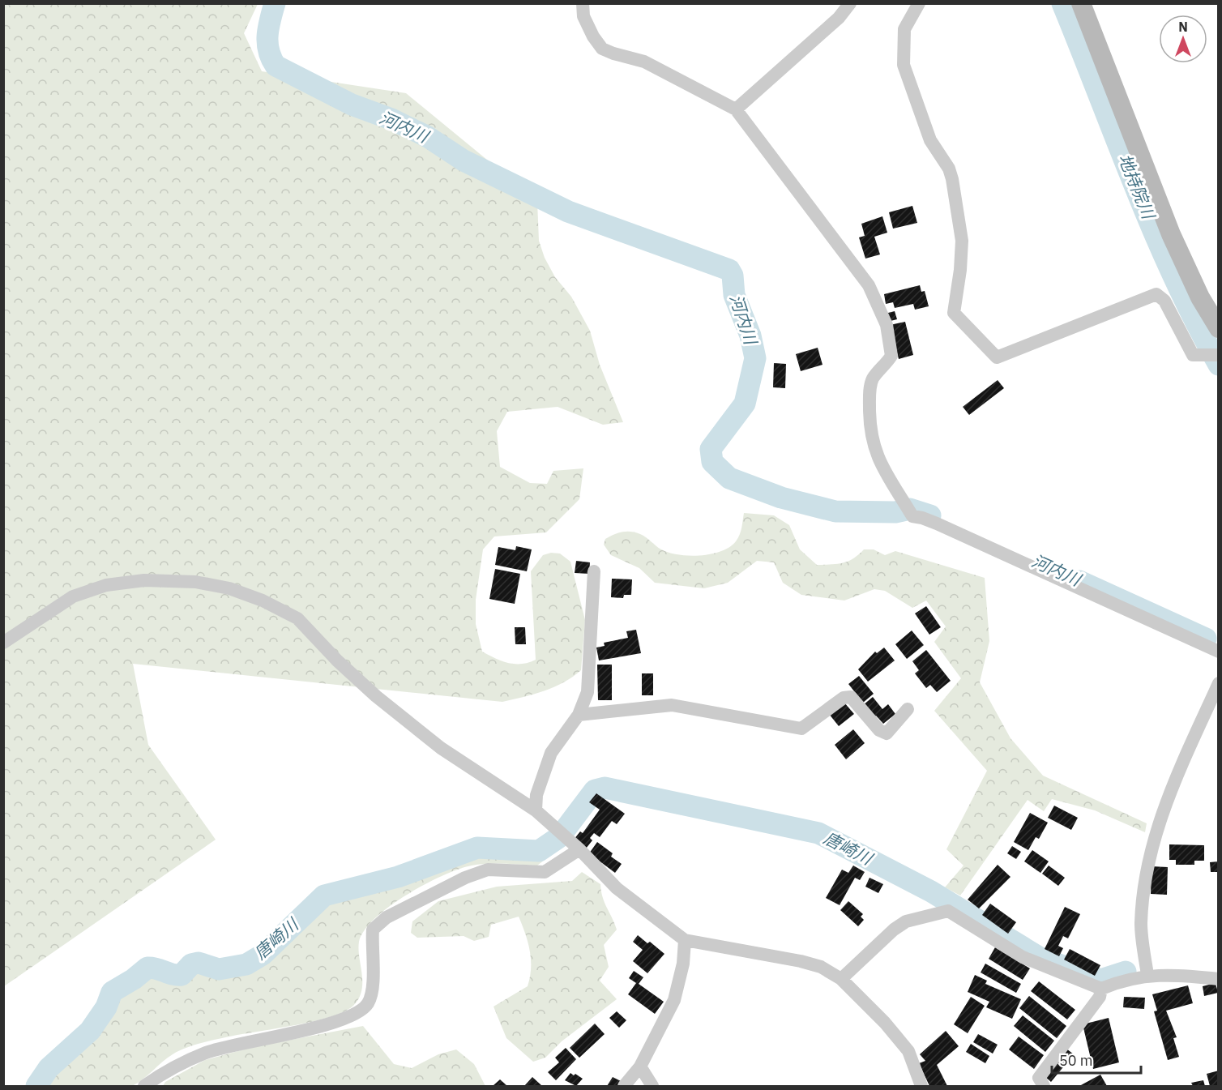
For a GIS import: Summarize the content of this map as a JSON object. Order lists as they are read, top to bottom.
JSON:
{
  "water": ["河内川", "地持院川", "唐崎川"],
  "scale_bar": "50 m",
  "north": "top"
}
